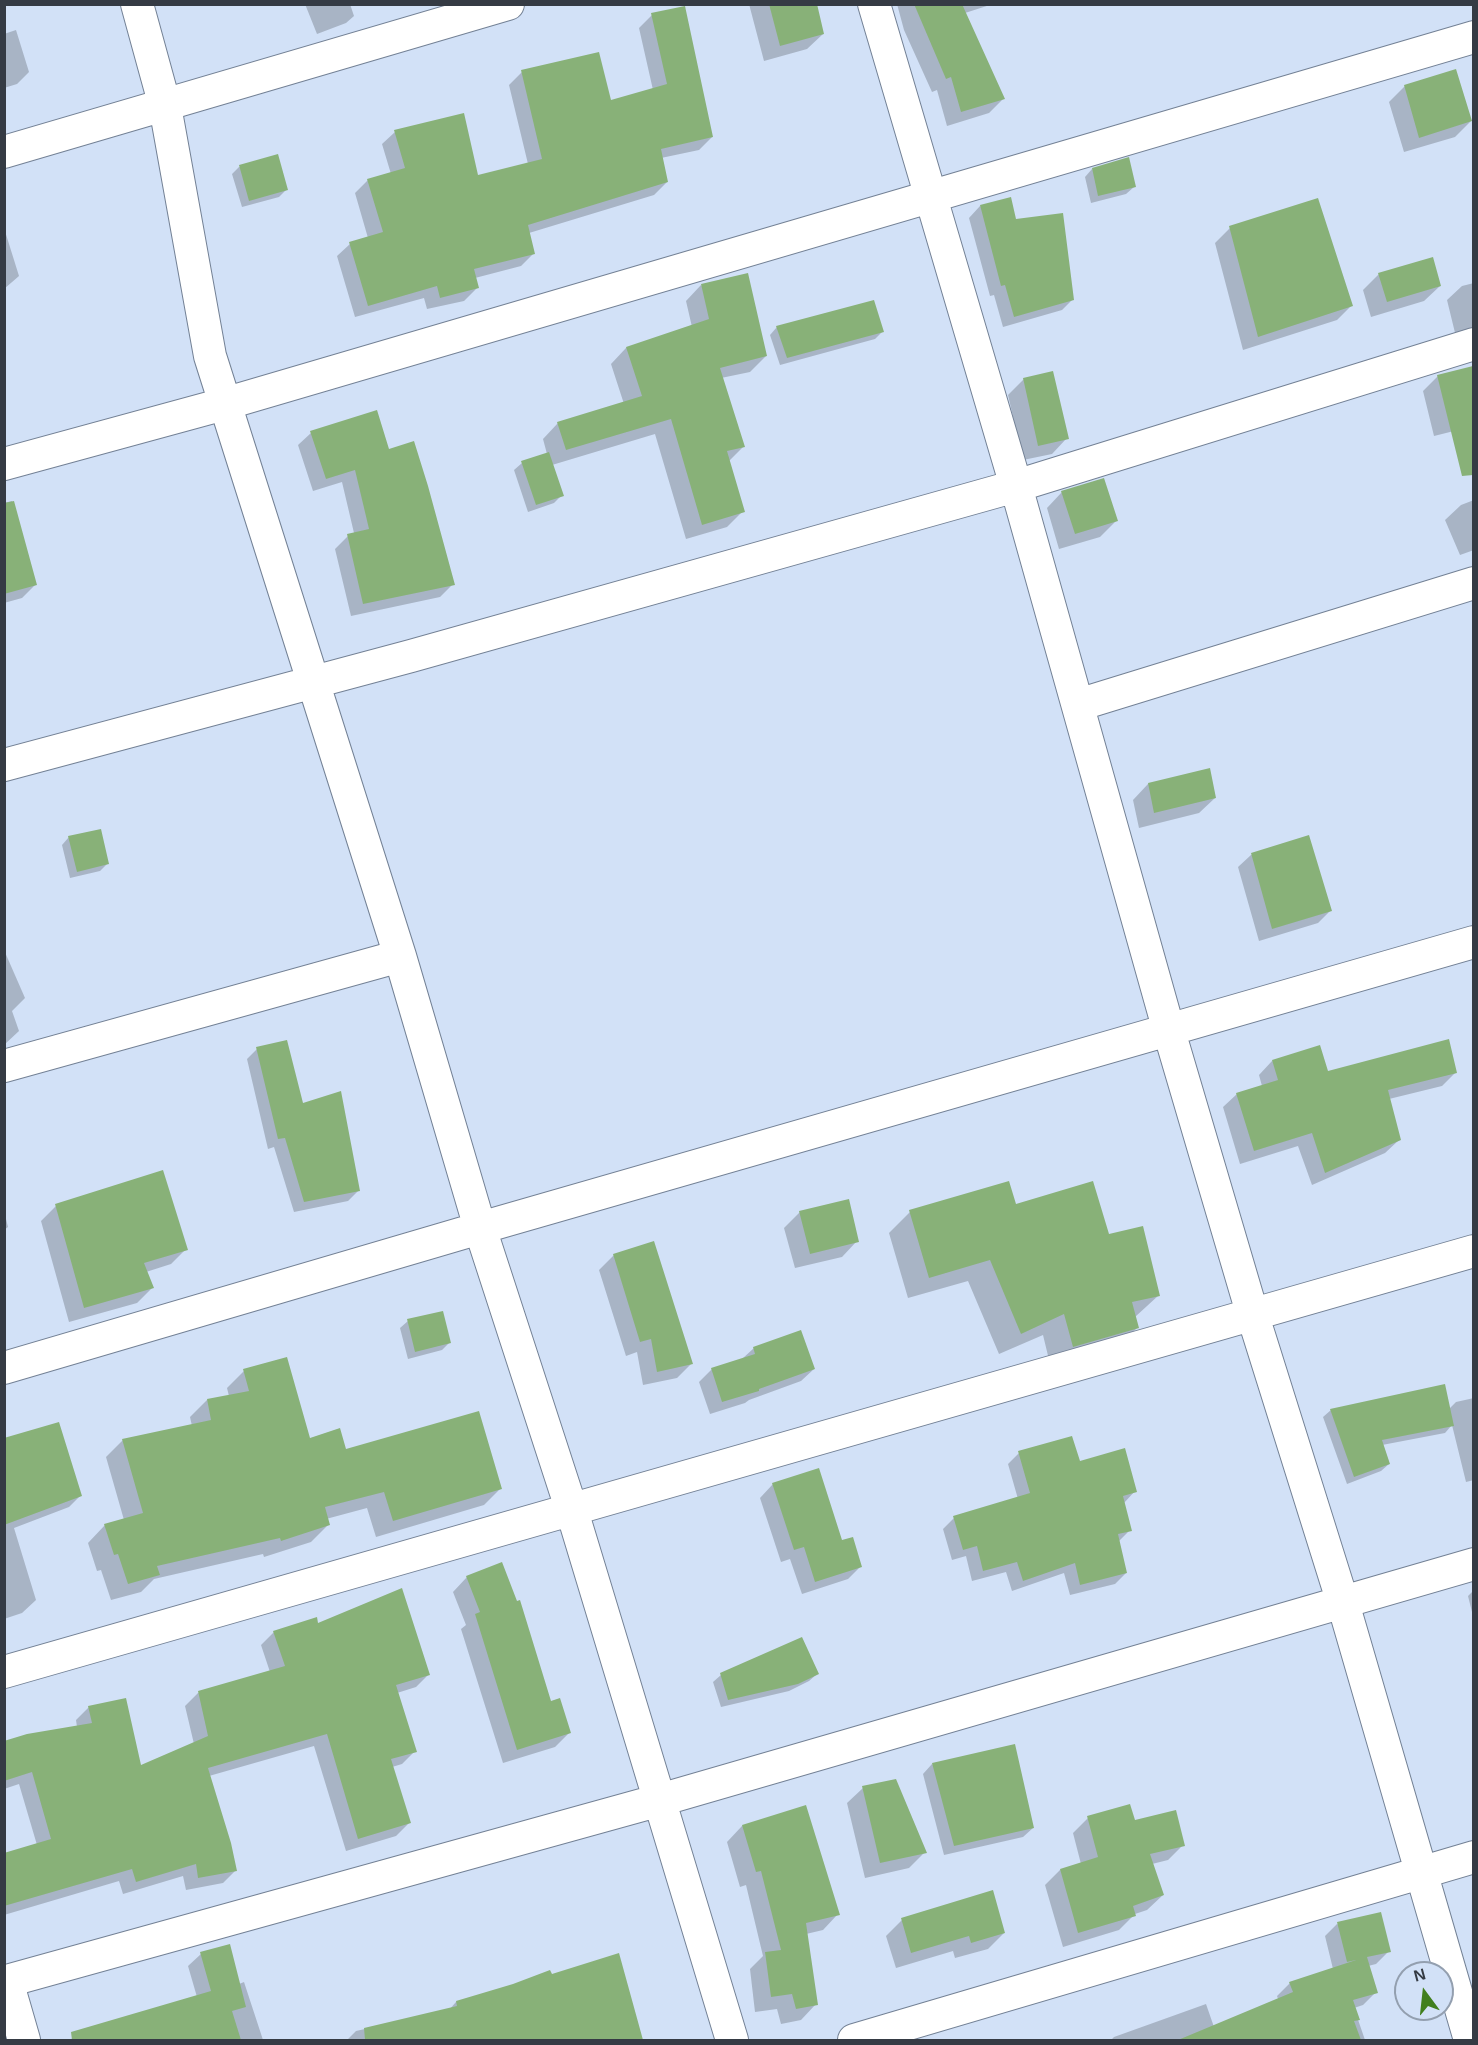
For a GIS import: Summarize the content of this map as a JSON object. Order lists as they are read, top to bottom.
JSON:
{
  "north": "top"
}
